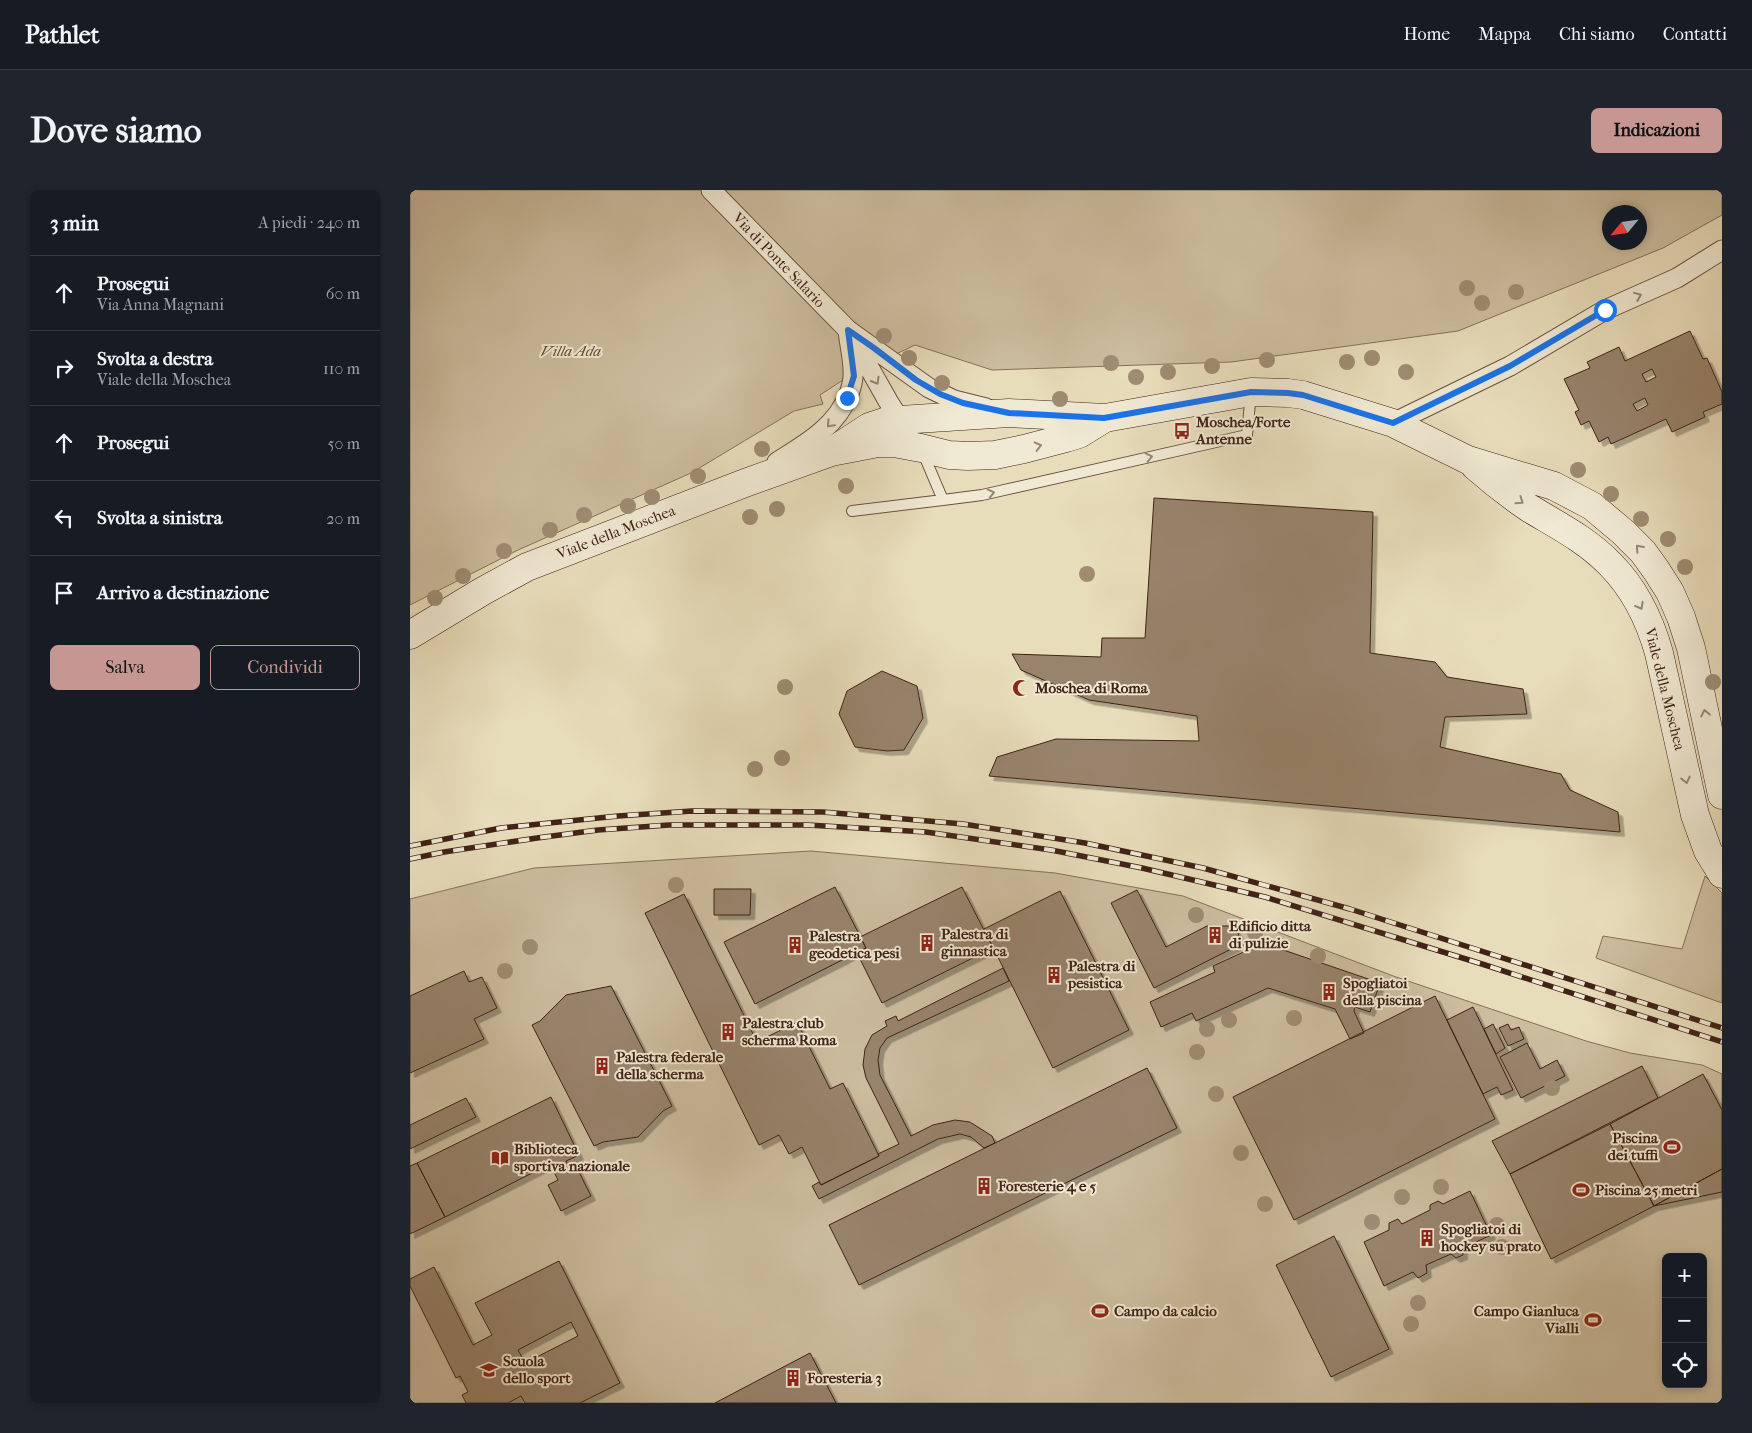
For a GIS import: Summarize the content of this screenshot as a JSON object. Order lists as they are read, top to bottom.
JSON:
{
  "streets": {
    "street": ["Via di Ponte Salario", "Viale della Moschea"]
  },
  "parks": ["Villa Ada"],
  "places": {
    "bus stop": ["Moschea/Forte Antenne"],
    "mosque": ["Moschea di Roma"],
    "building": [
      "Edificio ditta di pulizie",
      "Palestra di ginnastica",
      "Palestra geodetica pesi",
      "Palestra di pesistica",
      "Spogliatoi della piscina",
      "Palestra club scherma Roma",
      "Palestra federale della scherma",
      "Foresterie 4 e 5",
      "Spogliatoi di hockey su prato",
      "Foresteria 3"
    ],
    "sports": [
      "Piscina dei tuffi",
      "Piscina 25 metri",
      "Campo da calcio",
      "Campo Gianluca Vialli"
    ],
    "library": ["Biblioteca sportiva nazionale"],
    "school or university": ["Scuola dello sport"]
  },
  "north": "bottom left",
  "page": {
    "header": "Pathlet",
    "nav": [
      "Home",
      "Mappa",
      "Chi siamo",
      "Contatti"
    ],
    "buttons": [
      "Indicazioni",
      ["Salva", "Condividi"]
    ],
    "title": "Dove siamo",
    "heading": ["3 min", "A piedi · 240 m"],
    "list": [
      ["Prosegui", "Via Anna Magnani", "60 m"],
      ["Svolta a destra", "Viale della Moschea", "110 m"],
      ["Prosegui", "50 m"],
      ["Svolta a sinistra", "20 m"],
      "Arrivo a destinazione"
    ],
    "map_buttons": ["+", "−"]
  }
}
